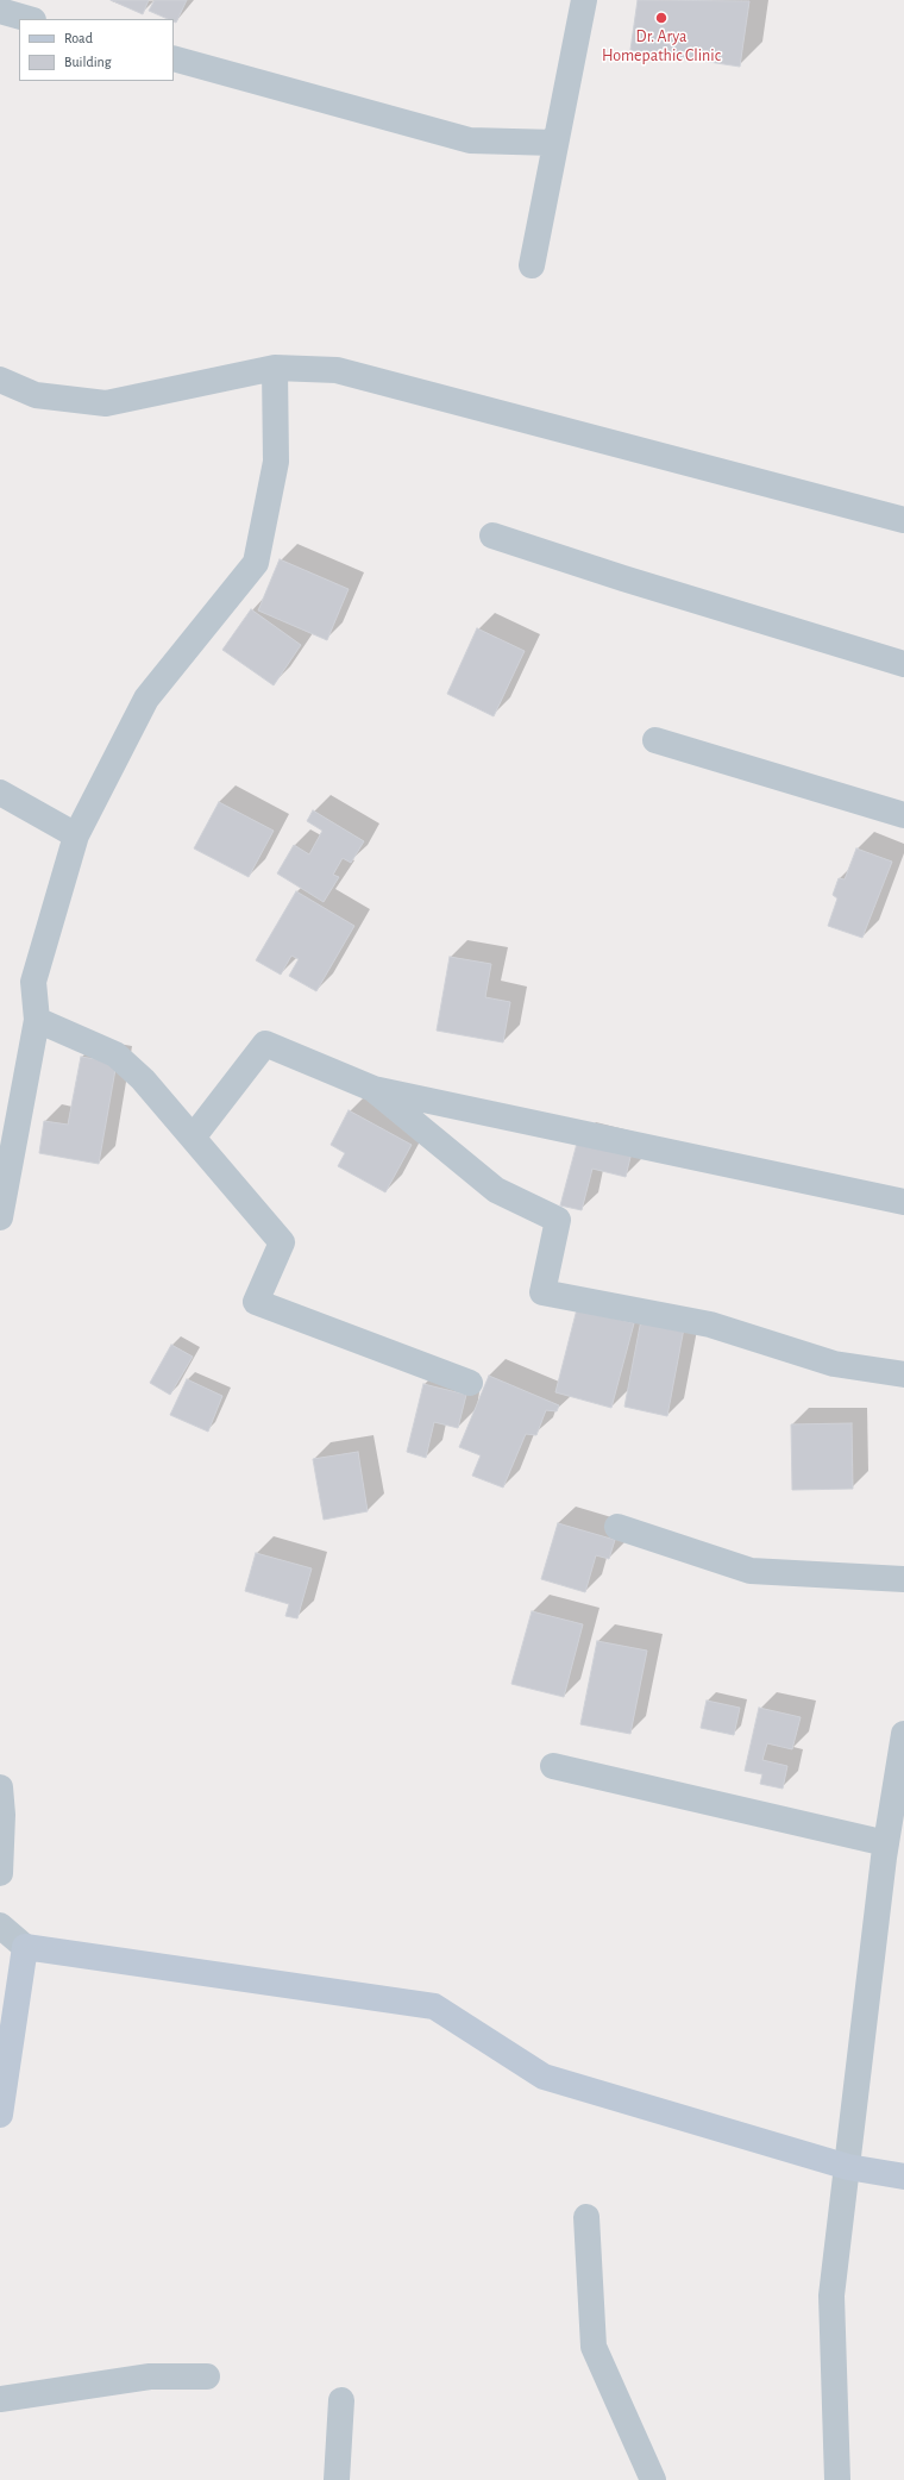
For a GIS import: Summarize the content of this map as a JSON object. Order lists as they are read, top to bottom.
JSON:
{
  "places": ["Dr. Arya Homepathic Clinic"],
  "legend": ["Road", "Building"]
}
